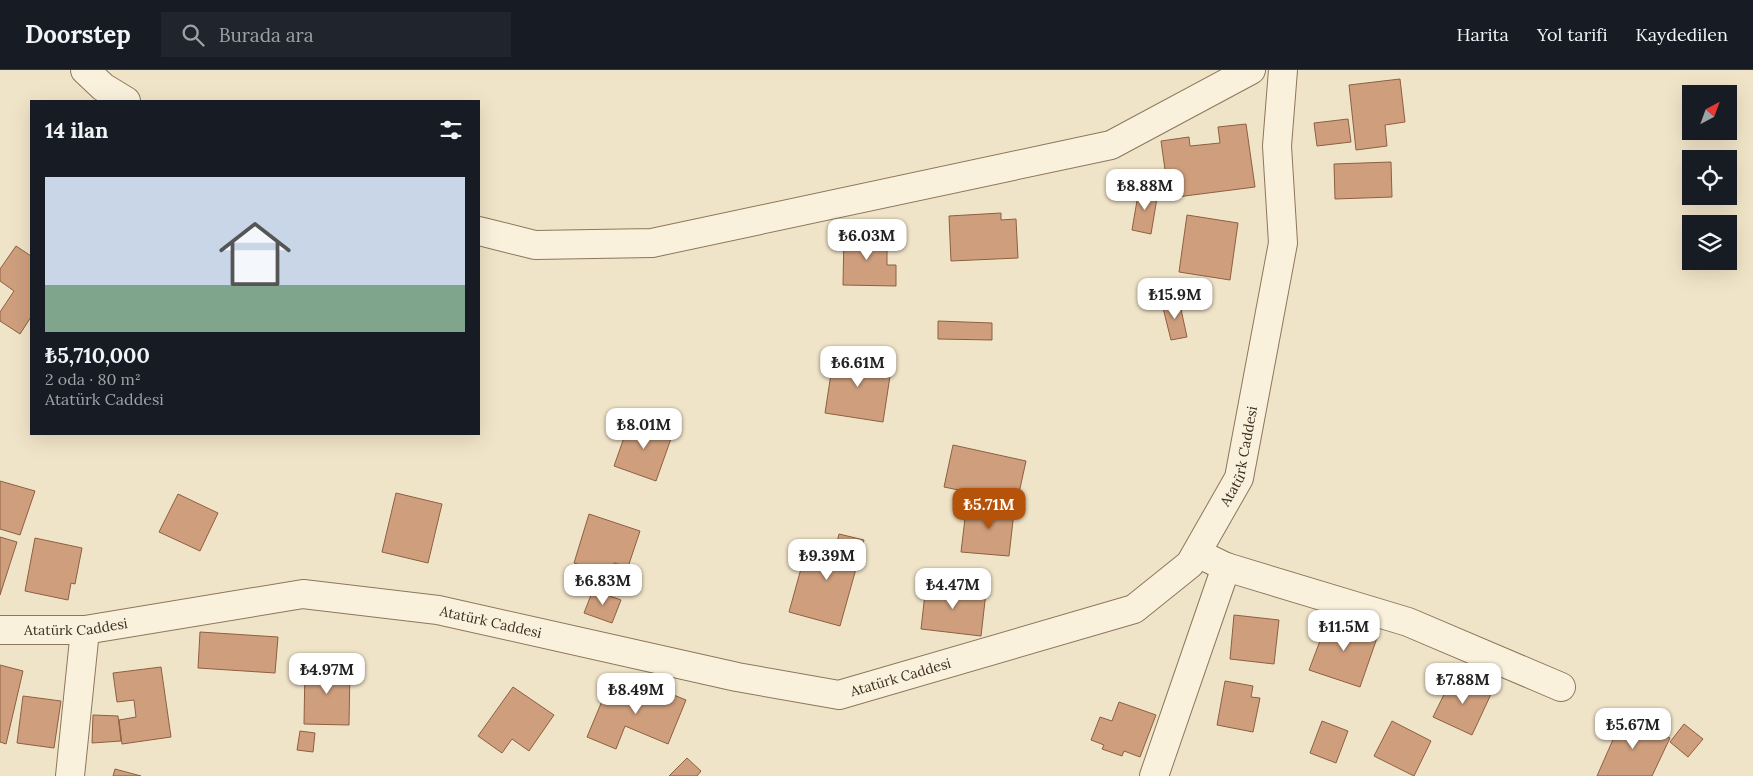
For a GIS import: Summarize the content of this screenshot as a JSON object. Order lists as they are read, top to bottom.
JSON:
{
  "streets": {
    "street": ["Atatürk Caddesi"]
  },
  "north": "top right",
  "page": {
    "header": "Doorstep",
    "search": "Burada ara",
    "nav": ["Harita", "Yol tarifi", "Kaydedilen"],
    "heading": "14 ilan",
    "list": [
      {
        "name": "₺5,710,000",
        "note": "2 oda · 80 m² · Atatürk Caddesi"
      }
    ],
    "price": [
      "₺8.88M",
      "₺6.03M",
      "₺15.9M",
      "₺6.61M",
      "₺8.01M",
      "₺5.71M",
      "₺9.39M",
      "₺6.83M",
      "₺4.47M",
      "₺11.5M",
      "₺4.97M",
      "₺7.88M",
      "₺8.49M",
      "₺5.67M"
    ]
  }
}
